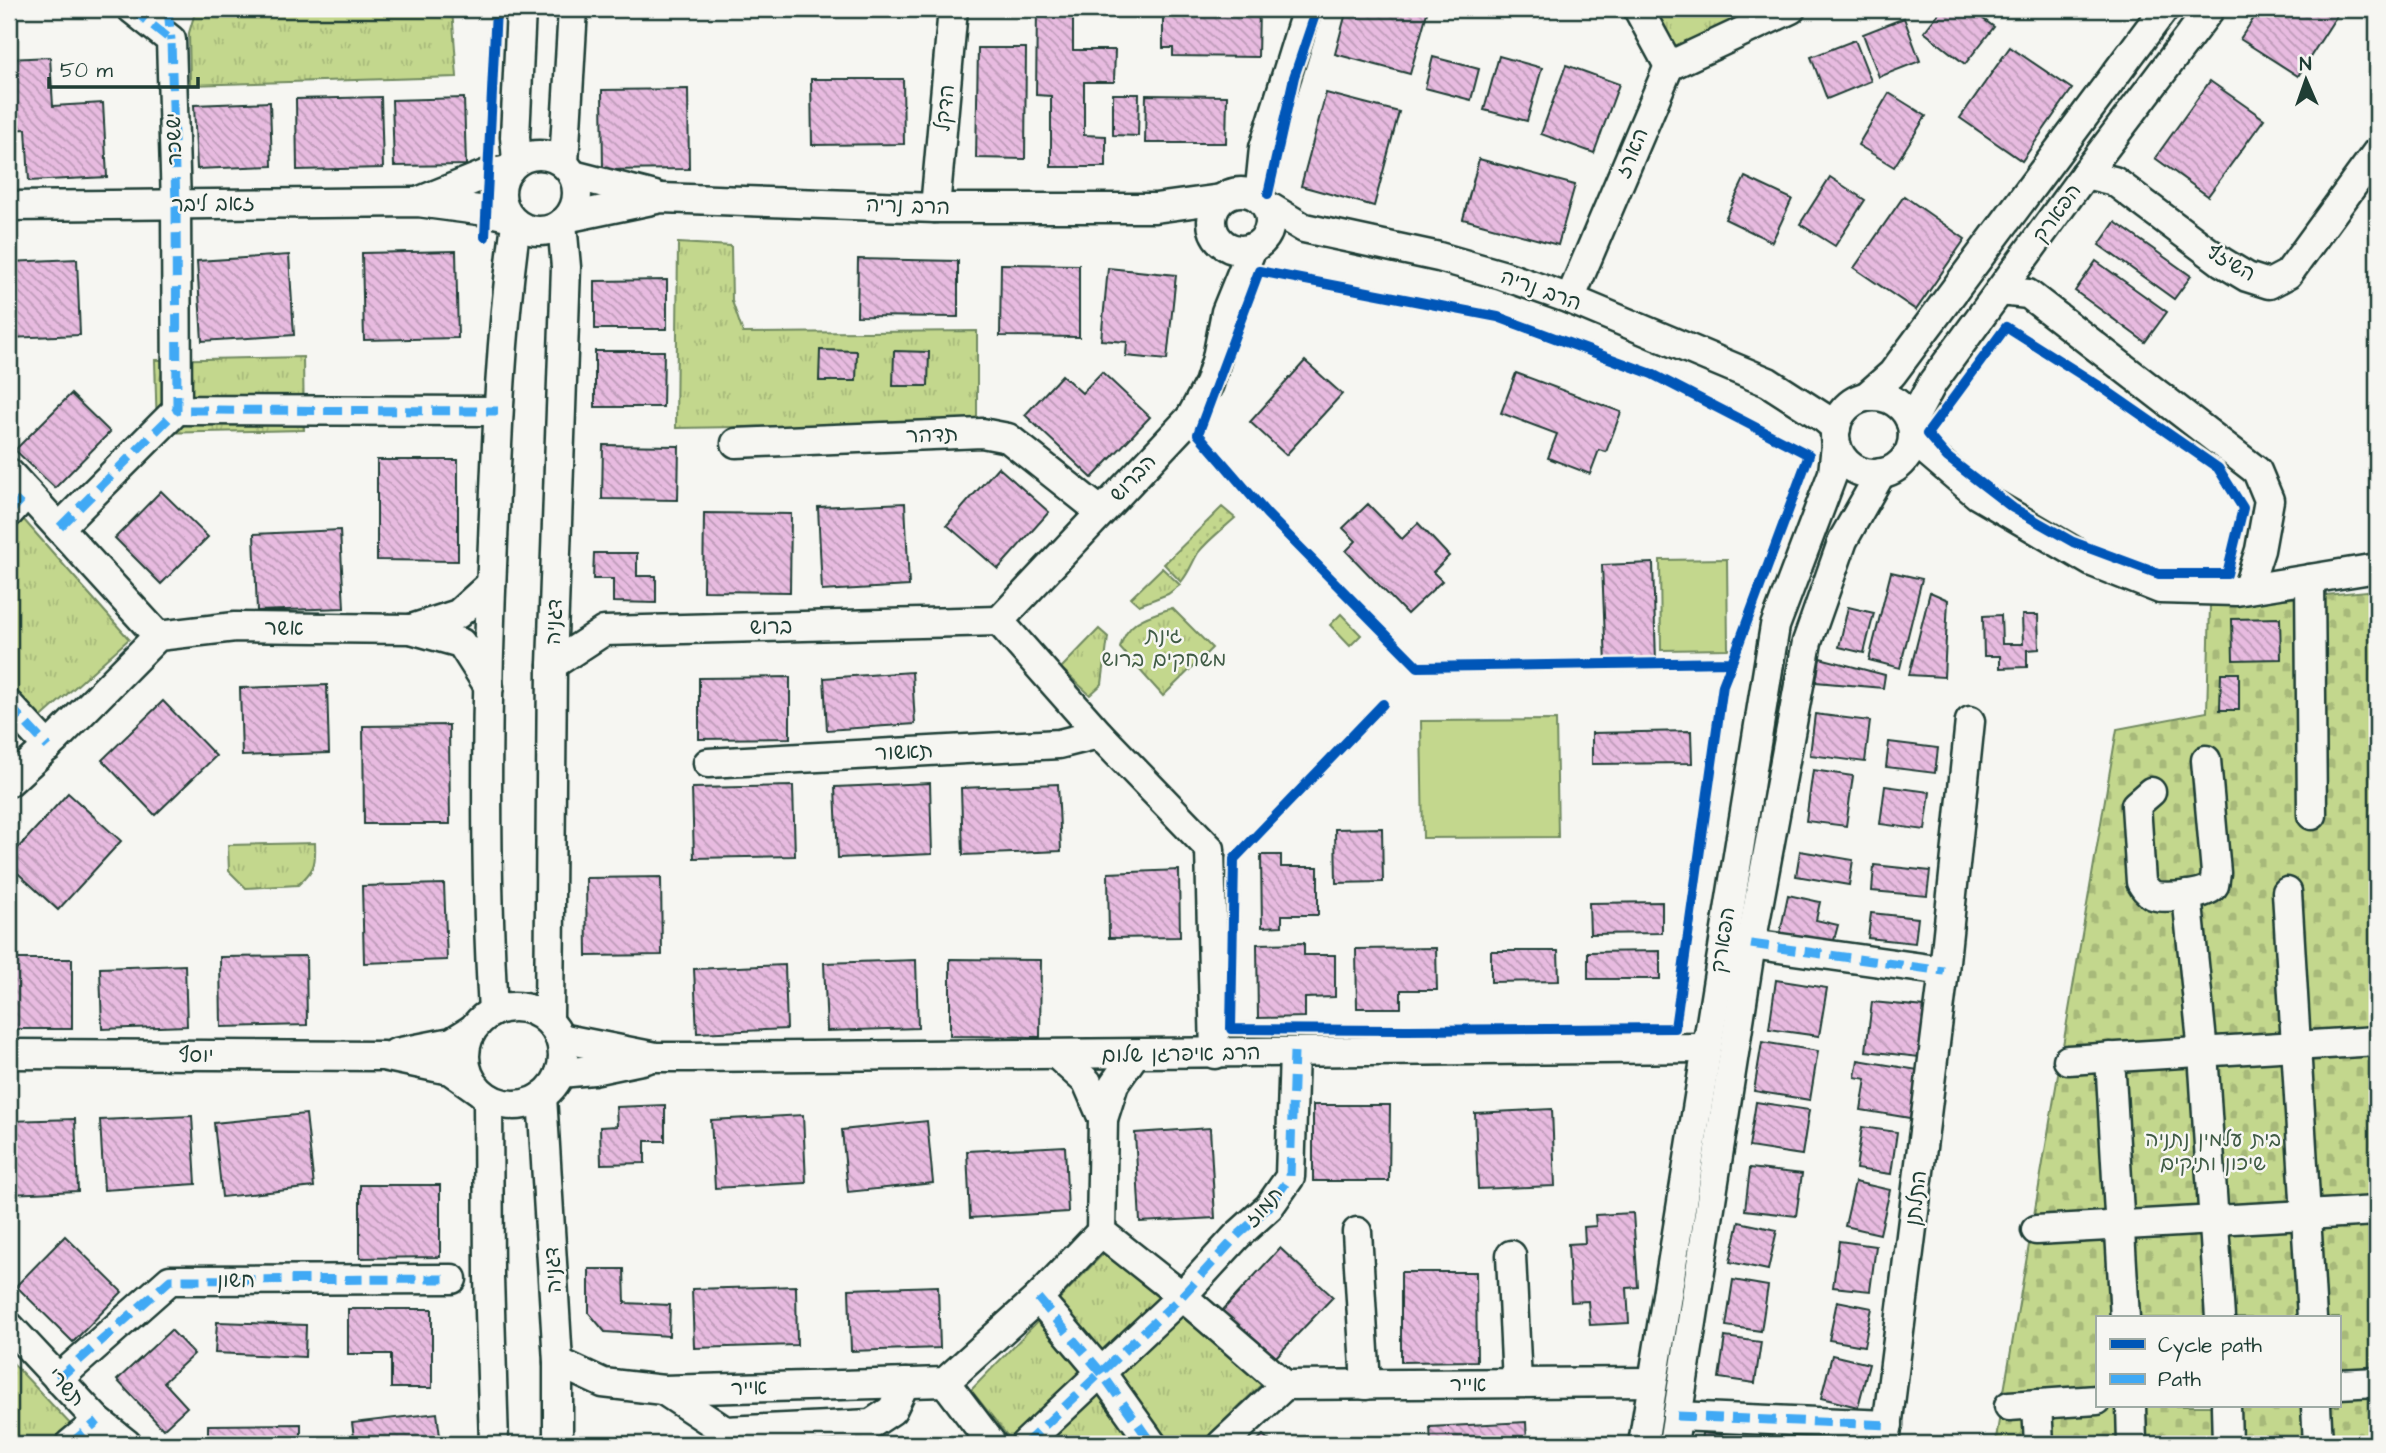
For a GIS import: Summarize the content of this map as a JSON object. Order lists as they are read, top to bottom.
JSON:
{
  "streets": {
    "street": [
      "הדקל",
      "יששכר",
      "הארז",
      "זאב ליבר",
      "הרב נריה",
      "הפארק",
      "השיזף",
      "תדהר",
      "הברוש",
      "דגניה",
      "ברוש",
      "אשר",
      "תאשור",
      "הרב איפרגן שלום",
      "יוסף",
      "התלתן",
      "תמוז",
      "חשון",
      "אייר",
      "תשרי"
    ]
  },
  "crossings": [
    ["הדקל", "הרב נריה"],
    ["יששכר", "זאב ליבר"],
    ["הארז", "הרב נריה"],
    ["זאב ליבר", "הרב נריה"],
    ["זאב ליבר", "דגניה"],
    ["הרב נריה", "הפארק"],
    ["הרב נריה", "הברוש"],
    ["הרב נריה", "דגניה"],
    ["הפארק", "השיזף"],
    ["הפארק", "הרב איפרגן שלום"],
    ["הפארק", "התלתן"],
    ["הפארק", "אייר"],
    ["תדהר", "הברוש"],
    ["הברוש", "ברוש"],
    ["דגניה", "ברוש"],
    ["דגניה", "הרב איפרגן שלום"],
    ["דגניה", "יוסף"],
    ["דגניה", "אייר"],
    ["הרב איפרגן שלום", "יוסף"],
    ["הרב איפרגן שלום", "תמוז"],
    ["חשון", "תשרי"]
  ],
  "parks": ["גינת משחקים ברוש", "בית עלמין נתניה שיכון ותיקים"],
  "legend": ["Cycle path", "Path"],
  "scale_bar": "50 m",
  "north": "top"
}
